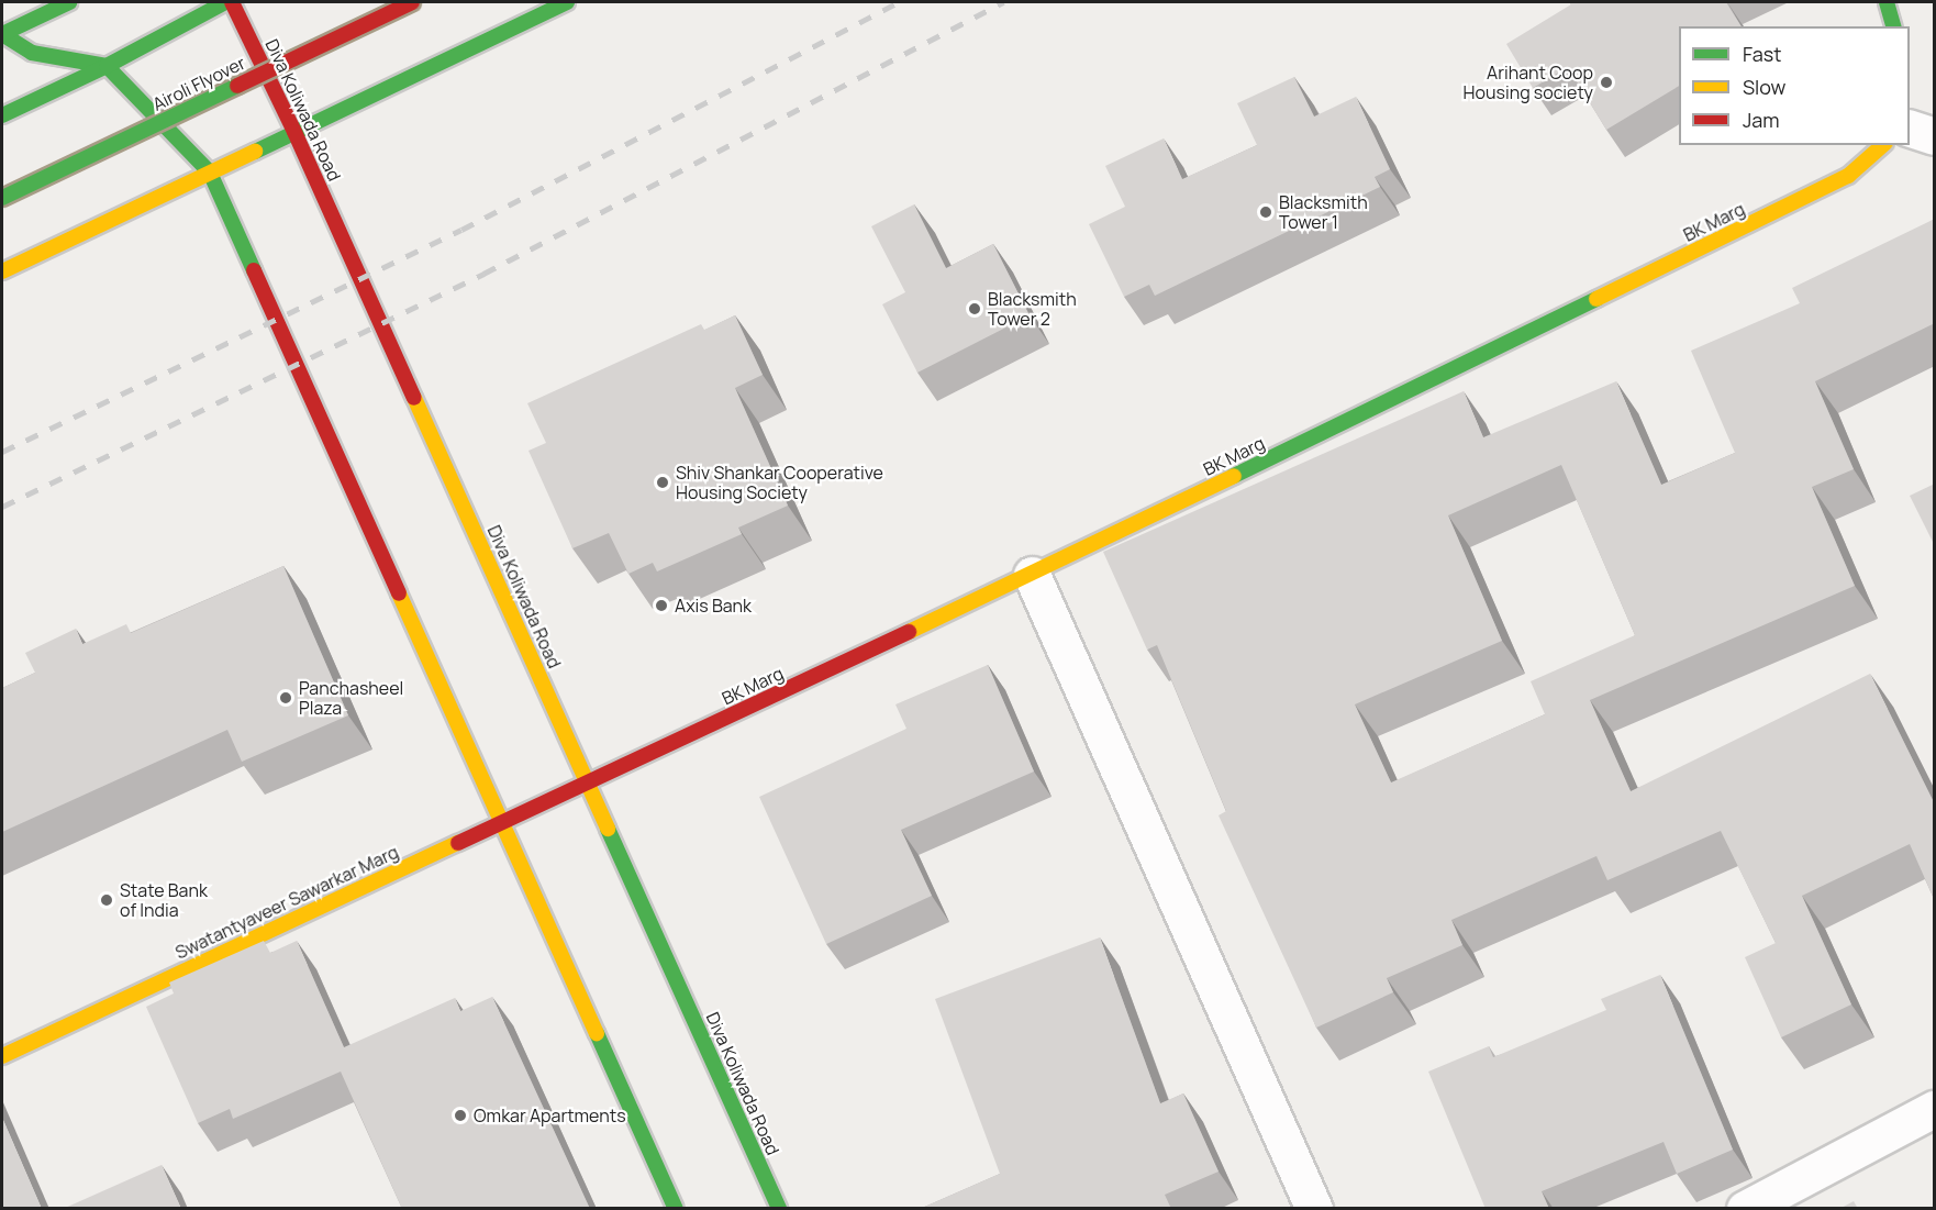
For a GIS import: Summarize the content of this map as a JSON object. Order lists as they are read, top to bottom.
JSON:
{
  "streets": {
    "main road": [
      "Airoli Flyover",
      "Diva Koliwada Road",
      "BK Marg",
      "Swatantyaveer Sawarkar Marg"
    ]
  },
  "crossings": [
    ["Diva Koliwada Road", "BK Marg"],
    ["Diva Koliwada Road", "Swatantyaveer Sawarkar Marg"],
    ["BK Marg", "Swatantyaveer Sawarkar Marg"]
  ],
  "places": [
    "Arihant Coop Housing society",
    "Blacksmith Tower 1",
    "Blacksmith Tower 2",
    "Shiv Shankar Cooperative Housing Society",
    "Axis Bank",
    "Panchasheel Plaza",
    "State Bank of India",
    "Omkar Apartments"
  ],
  "legend": ["Fast", "Slow", "Jam"]
}
